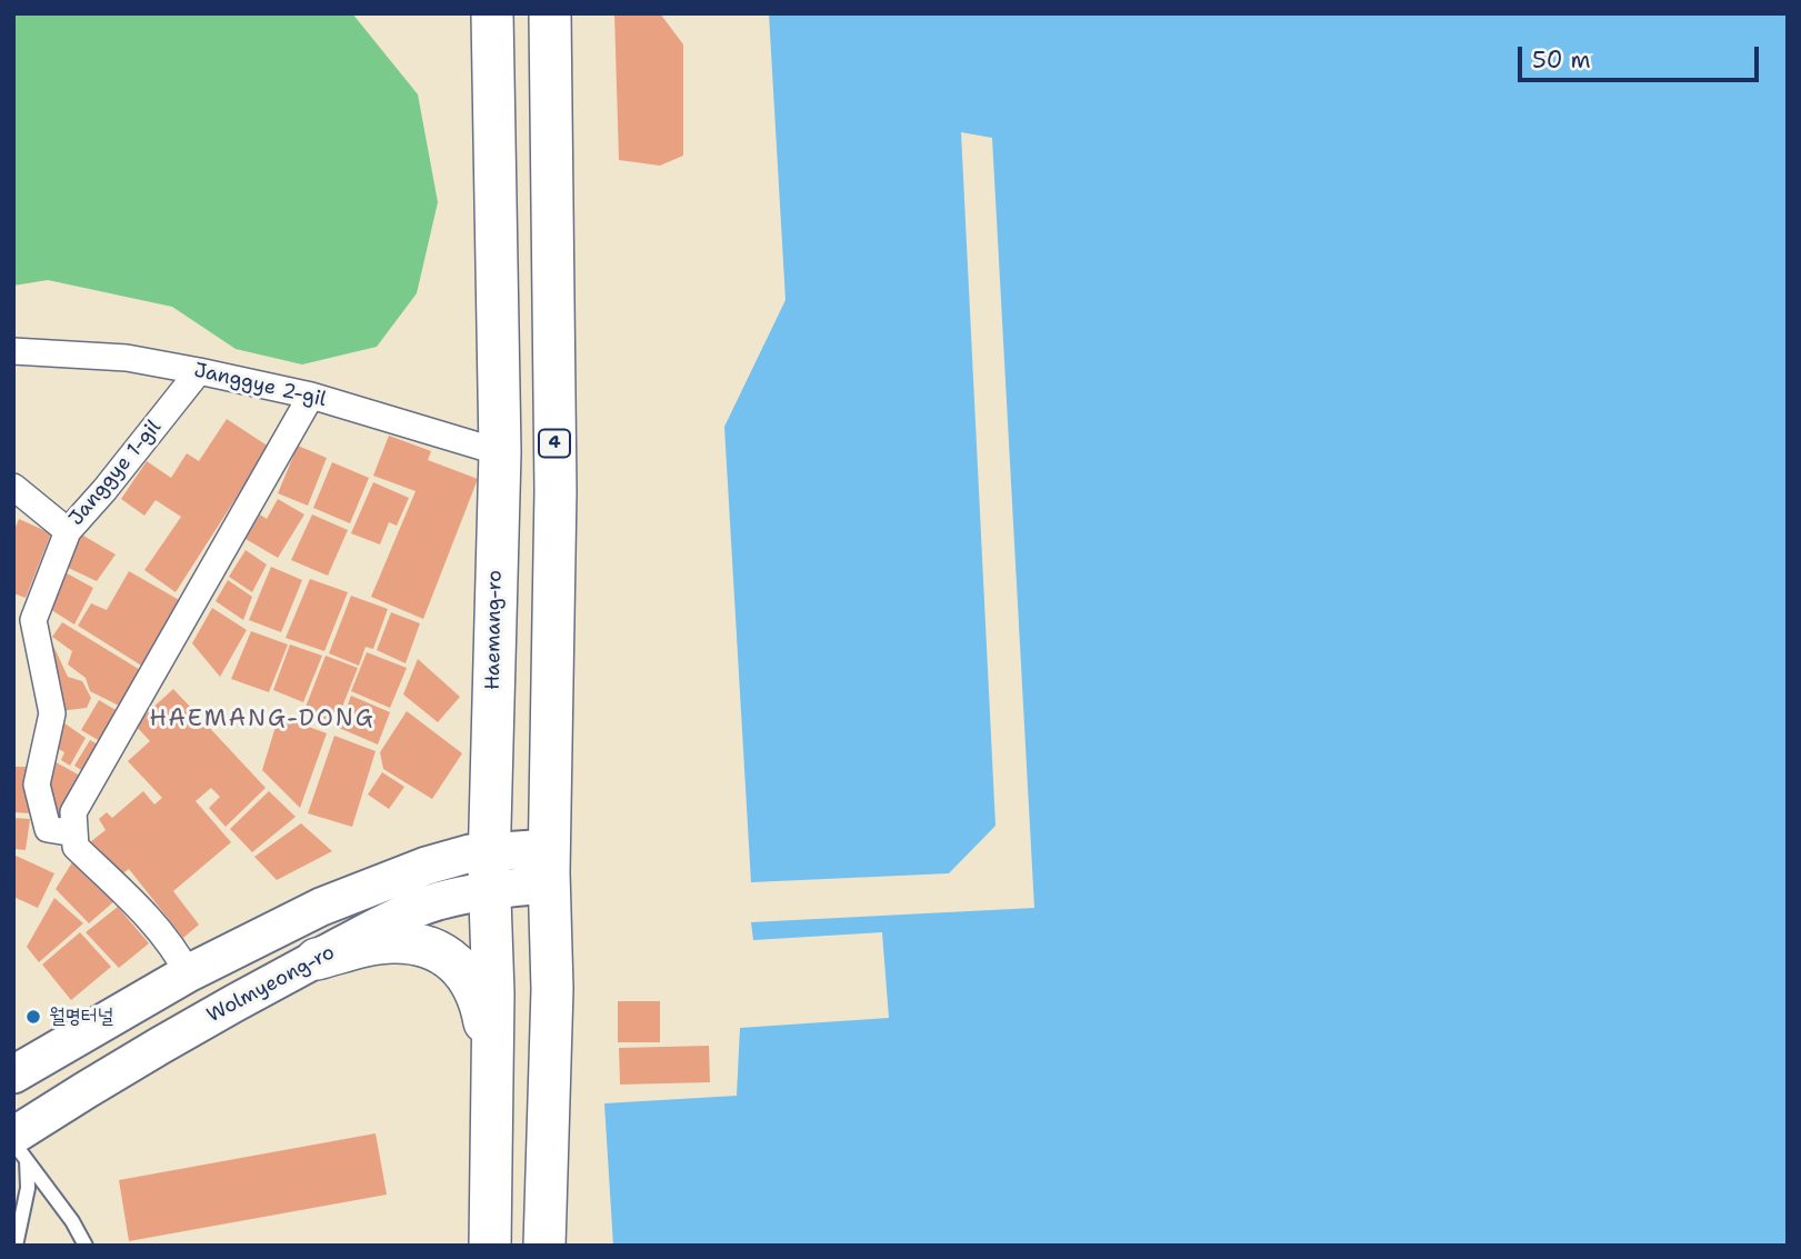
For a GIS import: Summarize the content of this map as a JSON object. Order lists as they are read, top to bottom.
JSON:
{
  "streets": {
    "main road": ["4", "Haemang-ro"],
    "street": ["Janggye 2-gil", "Janggye 1-gil", "Wolmyeong-ro"]
  },
  "crossings": [
    ["Janggye 2-gil", "Janggye 1-gil"],
    ["Janggye 2-gil", "Haemang-ro"],
    ["4", "Wolmyeong-ro"],
    ["Haemang-ro", "Wolmyeong-ro"]
  ],
  "districts": ["HAEMANG-DONG"],
  "places": ["월명터널"],
  "scale_bar": "50 m"
}
